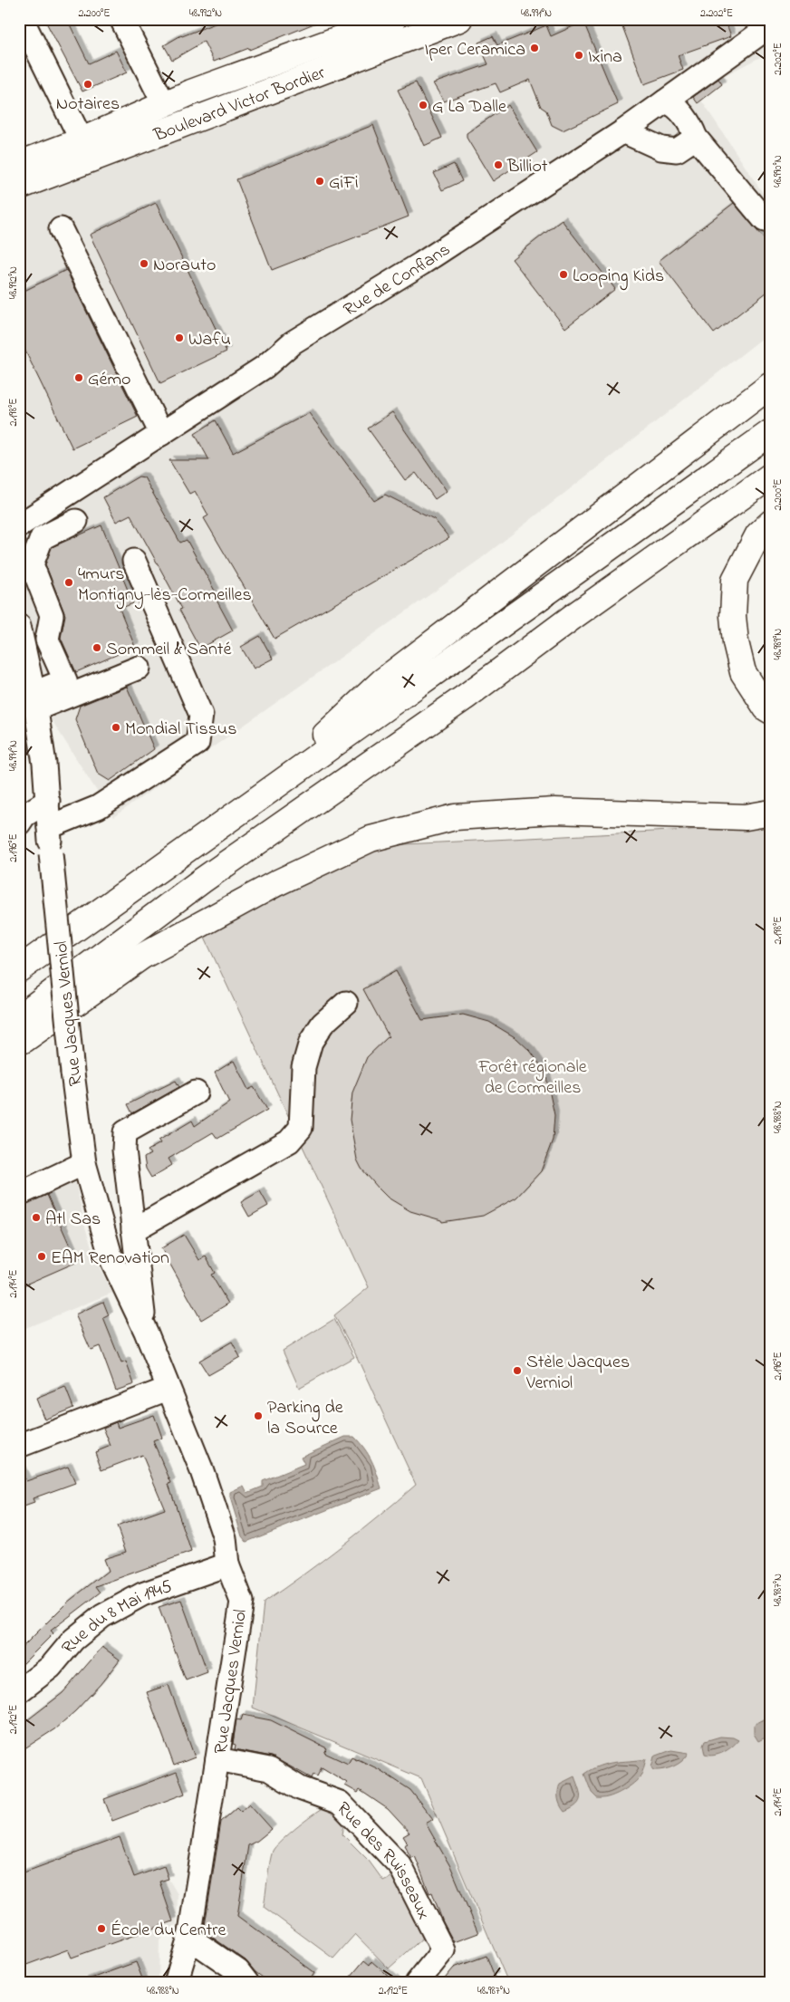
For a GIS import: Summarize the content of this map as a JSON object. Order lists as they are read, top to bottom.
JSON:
{
  "streets": {
    "main road": ["Boulevard Victor Bordier"],
    "street": [
      "Rue de Conflans",
      "Rue Jacques Verniol",
      "Rue du 8 Mai 1945",
      "Rue des Ruisseaux"
    ]
  },
  "crossings": [
    ["Rue Jacques Verniol", "Rue du 8 Mai 1945"],
    ["Rue Jacques Verniol", "Rue des Ruisseaux"]
  ],
  "parks": ["Forêt régionale de Cormeilles"],
  "places": [
    "Iper Ceramica",
    "Ixina",
    "Notaires",
    "G La Dalle",
    "Billiot",
    "GiFi",
    "Norauto",
    "Looping Kids",
    "Wafu",
    "Gémo",
    "4murs Montigny-lès-Cormeilles",
    "Sommeil & Santé",
    "Mondial Tissus",
    "Atl Sas",
    "EAM Renovation",
    "Stèle Jacques Verniol",
    "Parking de la Source",
    "École du Centre"
  ],
  "coordinates": [
    "2.200°E",
    "48.992°N",
    "48.991°N",
    "2.202°E",
    "48.990°N",
    "2.198°E",
    "48.989°N",
    "2.196°E",
    "48.988°N",
    "2.194°E",
    "48.987°N",
    "2.192°E"
  ]
}
